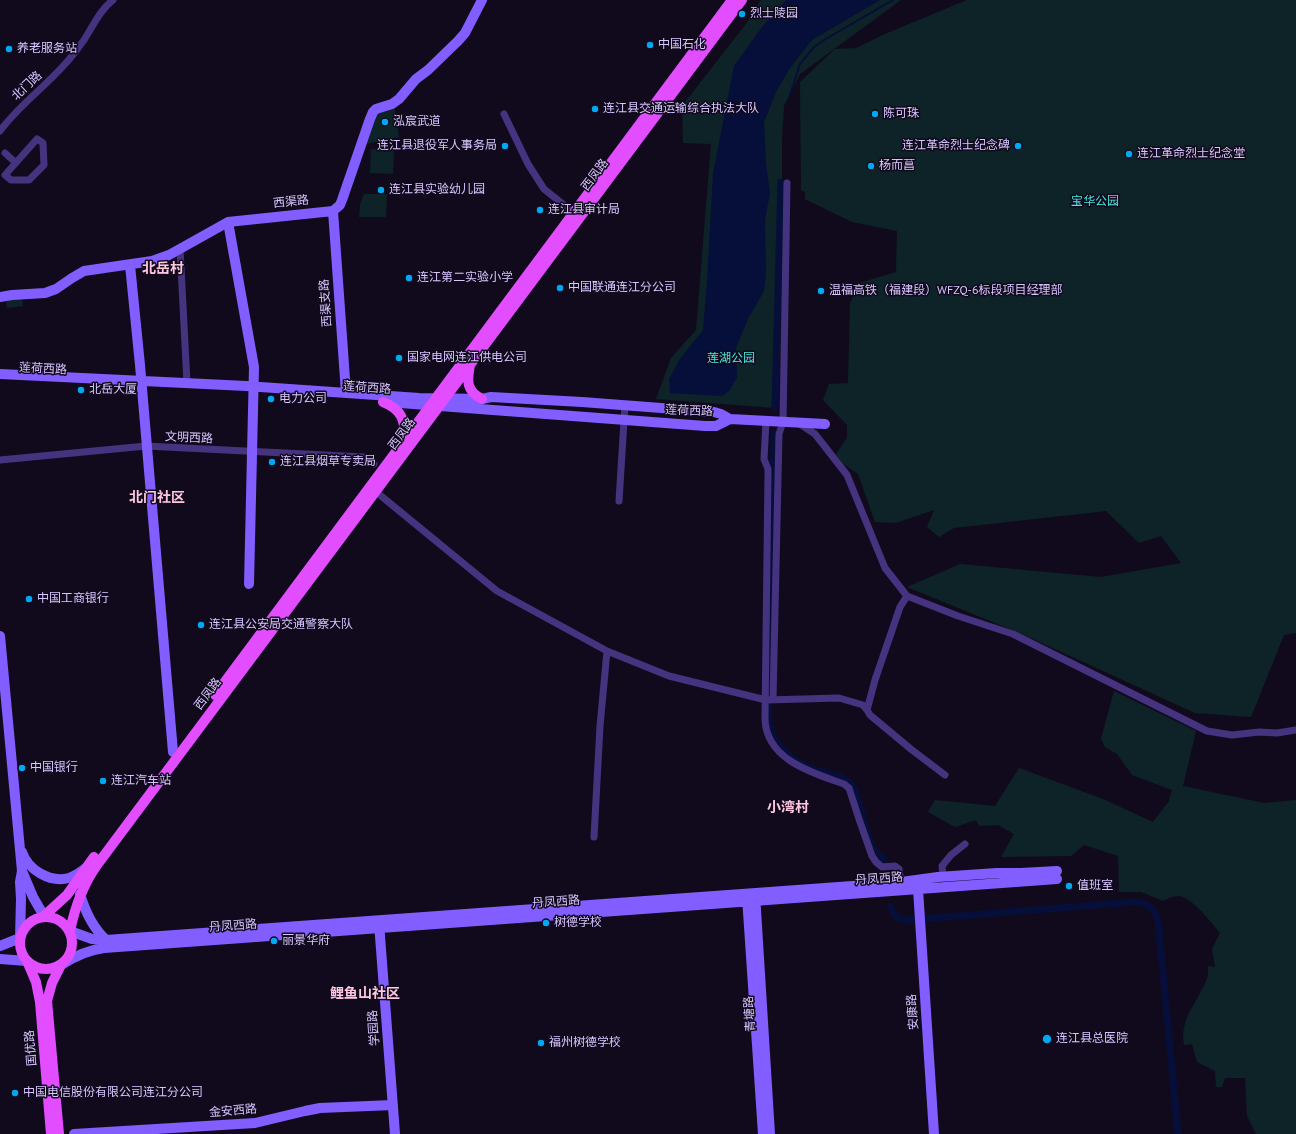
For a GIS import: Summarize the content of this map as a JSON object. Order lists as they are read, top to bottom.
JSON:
{
  "streets": {
    "main road": [
      "西凤路",
      "西渠路",
      "西渠支路",
      "莲荷西路",
      "丹凤西路",
      "安康路",
      "青塘路",
      "学园路",
      "国优路",
      "金安西路"
    ],
    "street": ["北门路", "文明西路"]
  },
  "crossings": [
    ["西凤路", "莲荷西路"],
    ["西凤路", "丹凤西路"],
    ["西凤路", "国优路"],
    ["西渠路", "西渠支路"],
    ["西渠支路", "莲荷西路"],
    ["丹凤西路", "安康路"],
    ["丹凤西路", "青塘路"],
    ["丹凤西路", "学园路"],
    ["丹凤西路", "国优路"],
    ["学园路", "金安西路"]
  ],
  "districts": [
    "北岳村",
    "北门社区",
    "小湾村",
    "鲤鱼山社区"
  ],
  "parks": ["宝华公园", "莲湖公园"],
  "places": [
    "烈士陵园",
    "中国石化",
    "养老服务站",
    "连江县交通运输综合执法大队",
    "陈可珠",
    "泓宸武道",
    "连江县退役军人事务局",
    "连江革命烈士纪念碑",
    "连江革命烈士纪念堂",
    "杨而菖",
    "连江县实验幼儿园",
    "连江县审计局",
    "连江第二实验小学",
    "中国联通连江分公司",
    "温福高铁（福建段）WFZQ-6标段项目经理部",
    "国家电网连江供电公司",
    "北岳大厦",
    "电力公司",
    "连江县烟草专卖局",
    "中国工商银行",
    "连江县公安局交通警察大队",
    "中国银行",
    "连江汽车站",
    "值班室",
    "树德学校",
    "丽景华府",
    "连江县总医院",
    "福州树德学校",
    "中国电信股份有限公司连江分公司"
  ]
}
